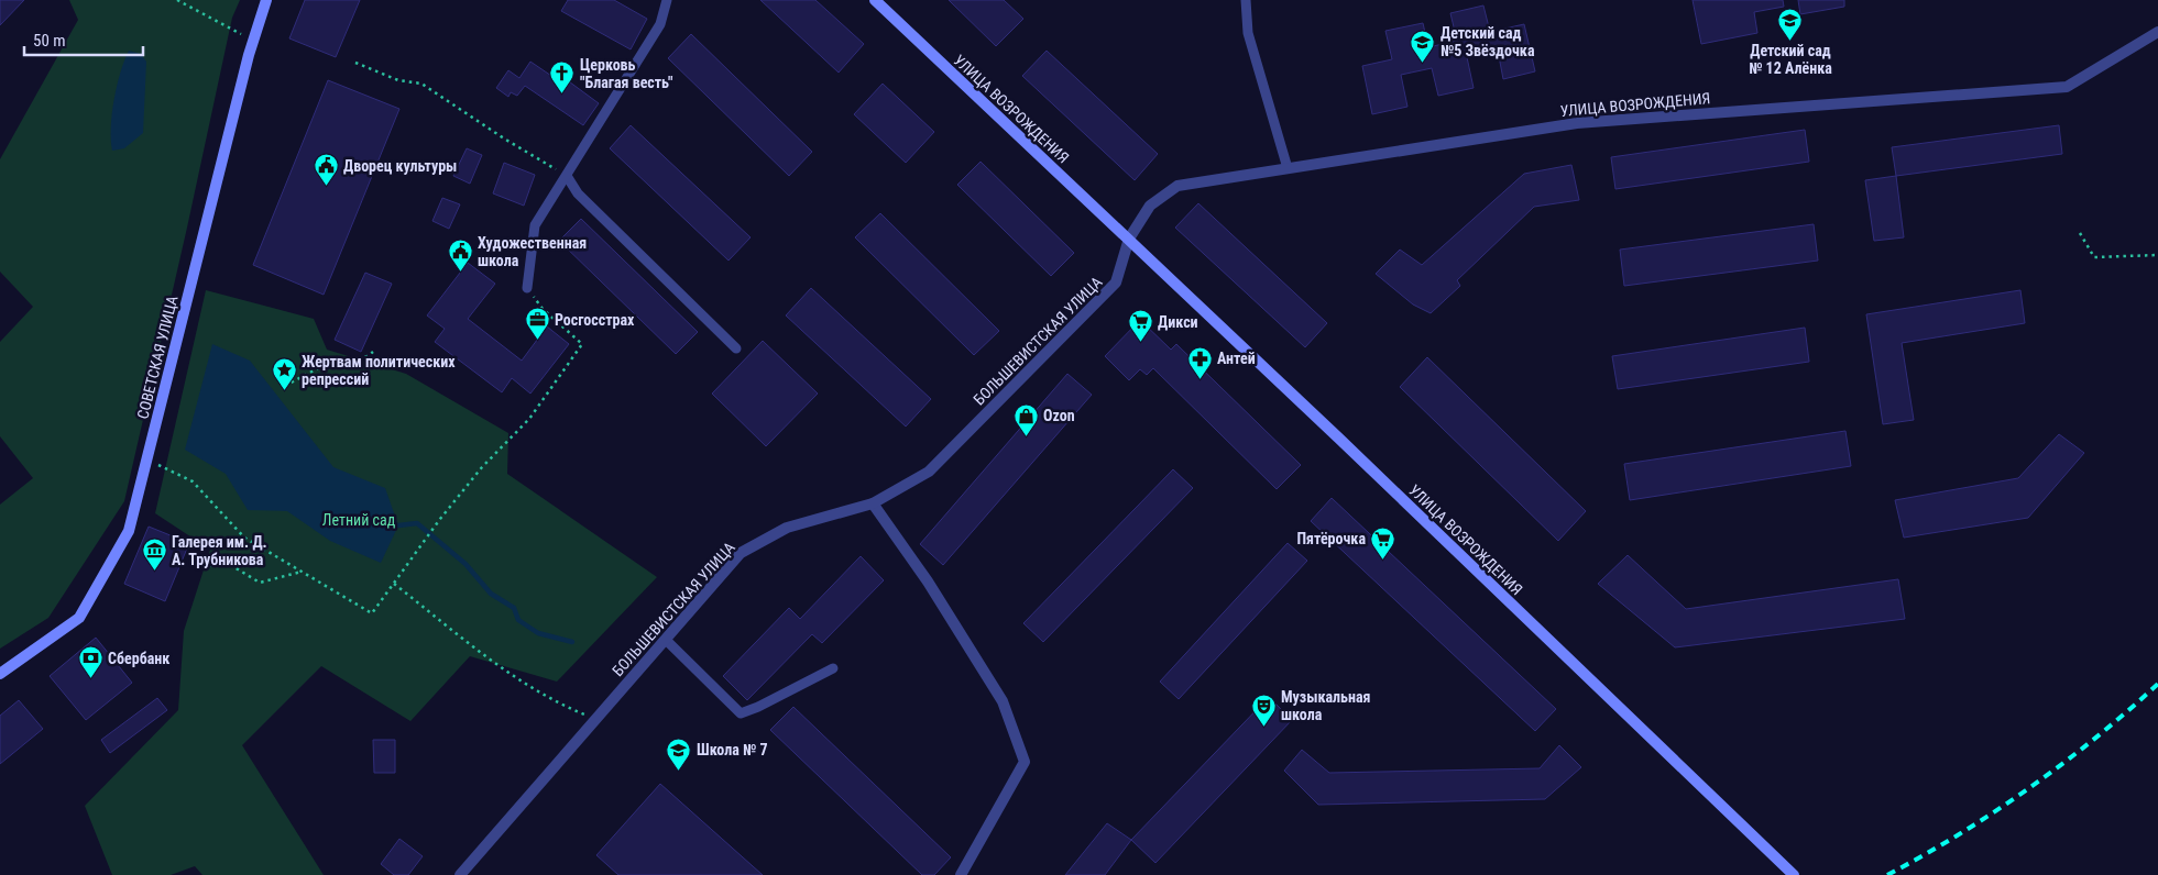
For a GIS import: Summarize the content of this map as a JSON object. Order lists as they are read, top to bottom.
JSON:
{
  "streets": {
    "main road": ["УЛИЦА ВОЗРОЖДЕНИЯ", "СОВЕТСКАЯ УЛИЦА"],
    "street": ["БОЛЬШЕВИСТСКАЯ УЛИЦА"]
  },
  "crossings": [
    ["УЛИЦА ВОЗРОЖДЕНИЯ", "БОЛЬШЕВИСТСКАЯ УЛИЦА"]
  ],
  "parks": ["Летний сад"],
  "places": {
    "school or university": ["Детский сад № 12 Алёнка", "Детский сад №5 Звёздочка", "Школа № 7"],
    "church": ["Церковь \"Благая весть\""],
    "public building": ["Дворец культуры", "Художественная школа"],
    "office": ["Росгосстрах"],
    "supermarket": ["Дикси", "Пятёрочка"],
    "pharmacy": ["Антей"],
    "place": ["Жертвам политических репрессий"],
    "shop": ["Ozon"],
    "museum": ["Галерея им. Д. А. Трубникова"],
    "bank": ["Сбербанк"],
    "theatre": ["Музыкальная школа"]
  },
  "scale_bar": "50 m"
}
